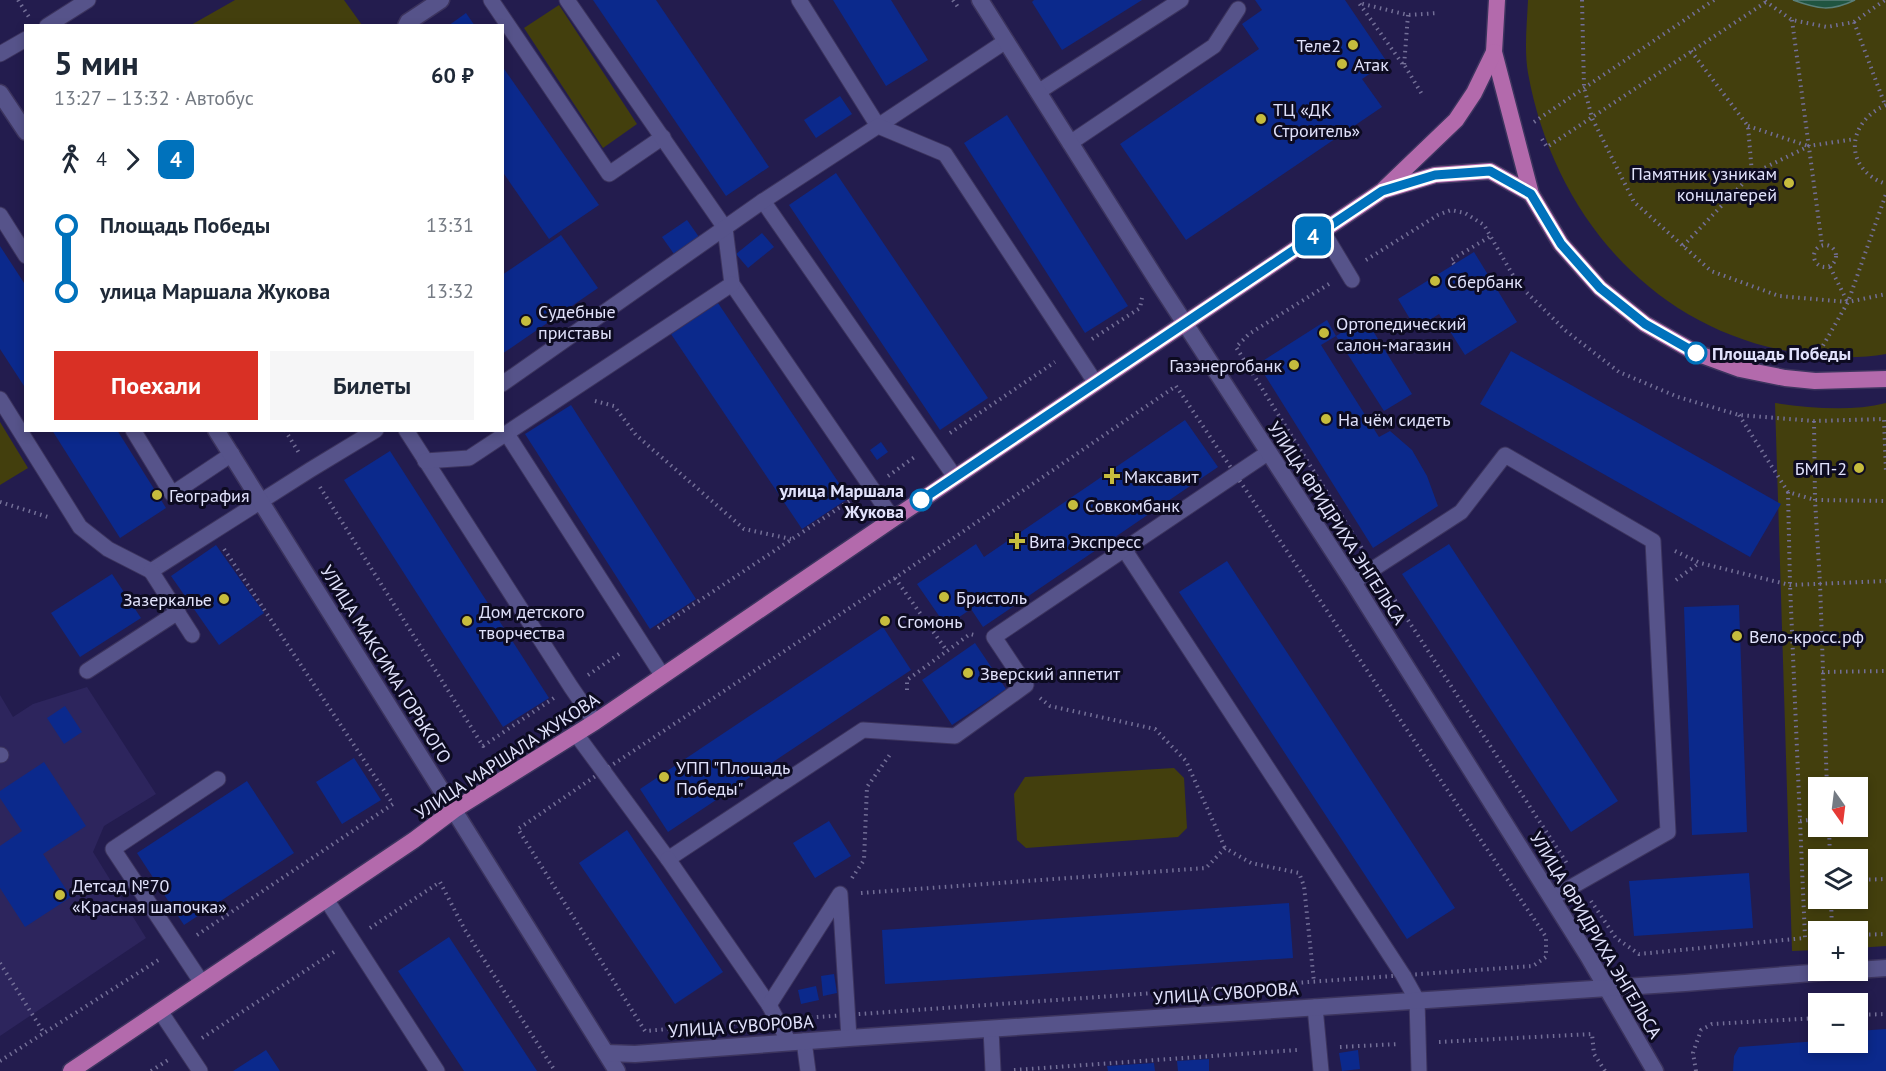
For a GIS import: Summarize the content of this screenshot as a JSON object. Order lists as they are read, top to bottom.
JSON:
{
  "streets": {
    "main road": ["УЛИЦА МАРШАЛА ЖУКОВА"],
    "street": ["УЛИЦА ФРИДРИХА ЭНГЕЛЬСА", "УЛИЦА МАКСИМА ГОРЬКОГО", "УЛИЦА СУВОРОВА"]
  },
  "crossings": [
    ["УЛИЦА ФРИДРИХА ЭНГЕЛЬСА", "УЛИЦА МАРШАЛА ЖУКОВА"],
    ["УЛИЦА ФРИДРИХА ЭНГЕЛЬСА", "УЛИЦА СУВОРОВА"],
    ["УЛИЦА МАКСИМА ГОРЬКОГО", "УЛИЦА МАРШАЛА ЖУКОВА"],
    ["УЛИЦА МАКСИМА ГОРЬКОГО", "УЛИЦА СУВОРОВА"]
  ],
  "places": {
    "other": [
      "Теле2",
      "Атак",
      "ТЦ «ДК Строитель»",
      "Памятник узникам концлагерей",
      "Сбербанк",
      "Судебные приставы",
      "Ортопедический салон-магазин",
      "Площадь Победы",
      "Газэнергобанк",
      "На чём сидеть",
      "БМП-2",
      "География",
      "улица Маршала Жукова",
      "Совкомбанк",
      "Бристоль",
      "Зазеркалье",
      "Дом детского творчества",
      "Сгомонь",
      "Вело-кросс.рф",
      "Зверский аппетит",
      "УПП \"Площадь Победы\"",
      "Детсад №70 «Красная шапочка»"
    ],
    "health": ["Максавит", "Вита Экспресс"]
  },
  "lines": ["bus line 4"],
  "north": "bottom",
  "page": {
    "on_map": "4",
    "heading": ["5 мин", "13:27 – 13:32 · Автобус", "60 ₽"],
    "legs": ["4", "4"],
    "list": [
      {
        "name": "Площадь Победы",
        "value": "13:31"
      },
      {
        "name": "улица Маршала Жукова",
        "value": "13:32"
      }
    ],
    "buttons": ["Поехали", "Билеты"],
    "map_buttons": ["+", "−"]
  }
}
